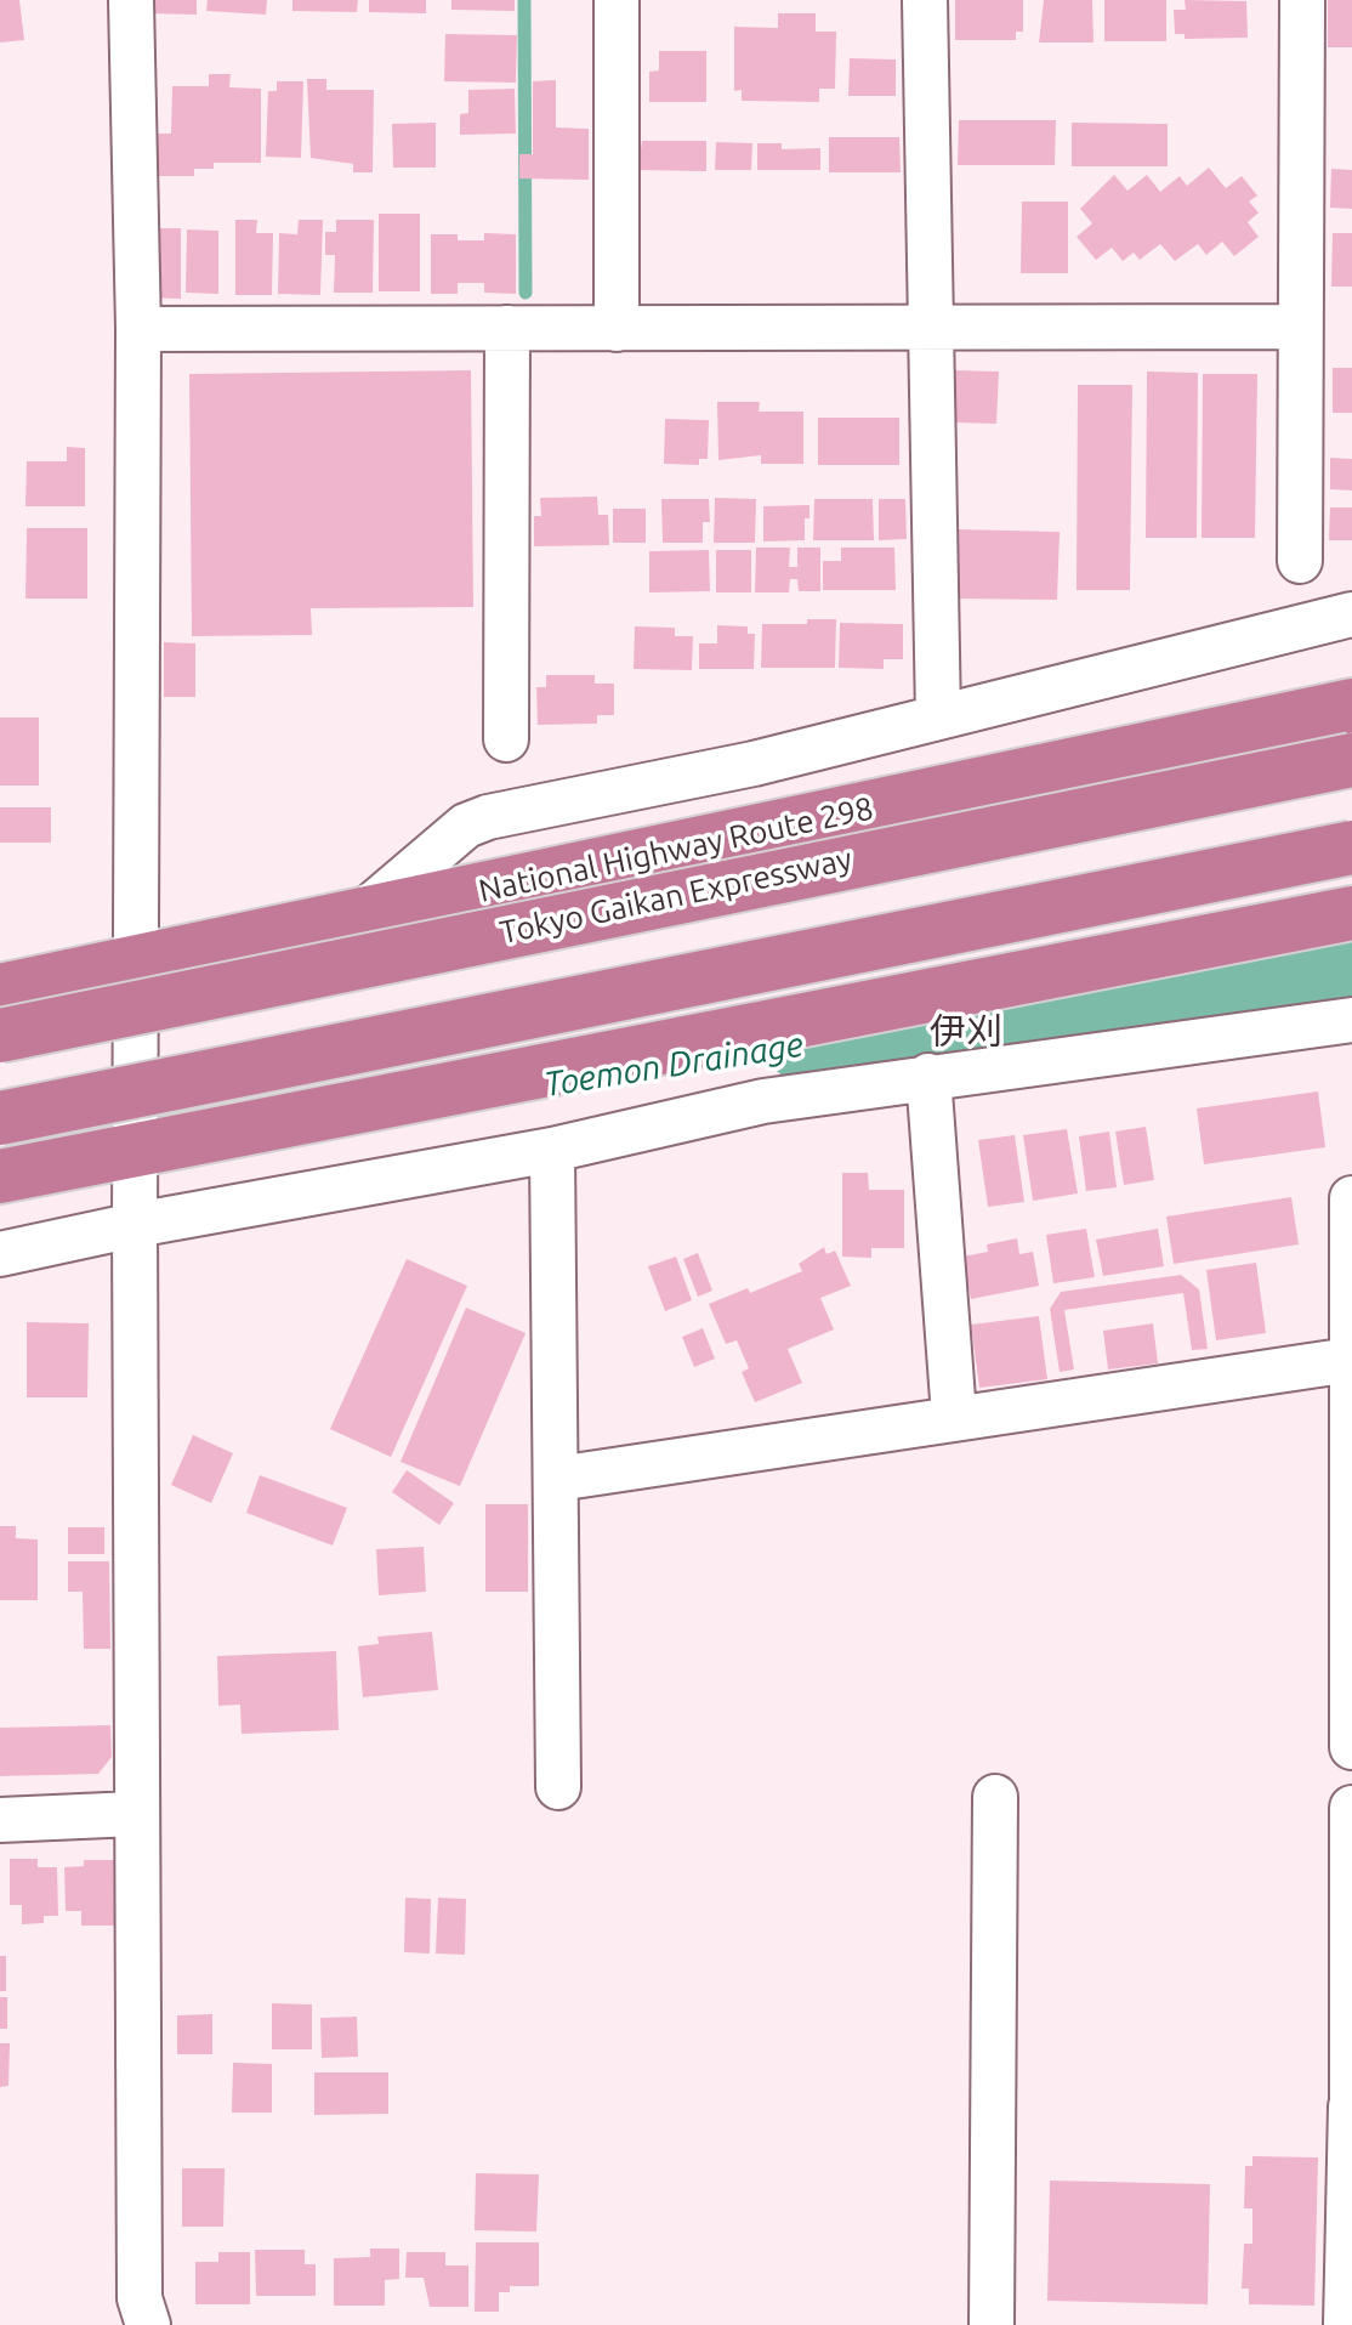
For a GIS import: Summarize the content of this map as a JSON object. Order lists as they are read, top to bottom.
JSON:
{
  "streets": {
    "highway": ["National Highway Route 298", "Tokyo Gaikan Expressway"]
  },
  "districts": ["伊刈"],
  "water": ["Toemon Drainage"]
}
